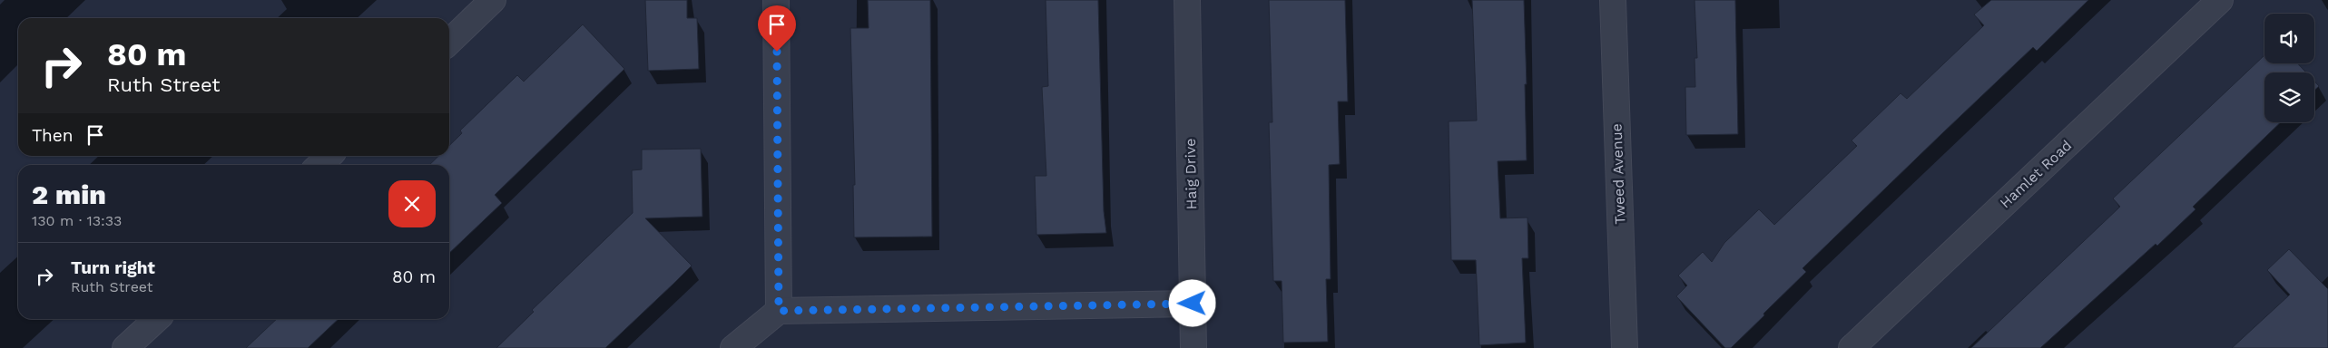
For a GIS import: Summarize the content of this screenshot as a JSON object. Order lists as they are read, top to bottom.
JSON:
{
  "streets": {
    "street": ["Haig Drive", "Tweed Avenue", "Hamlet Road"]
  },
  "page": {
    "turn": ["80 m", "Ruth Street"],
    "then": "Then",
    "heading": ["2 min", "130 m · 13:33"],
    "list": [
      {
        "name": "Turn right",
        "note": "Ruth Street",
        "value": "80 m"
      }
    ]
  }
}
